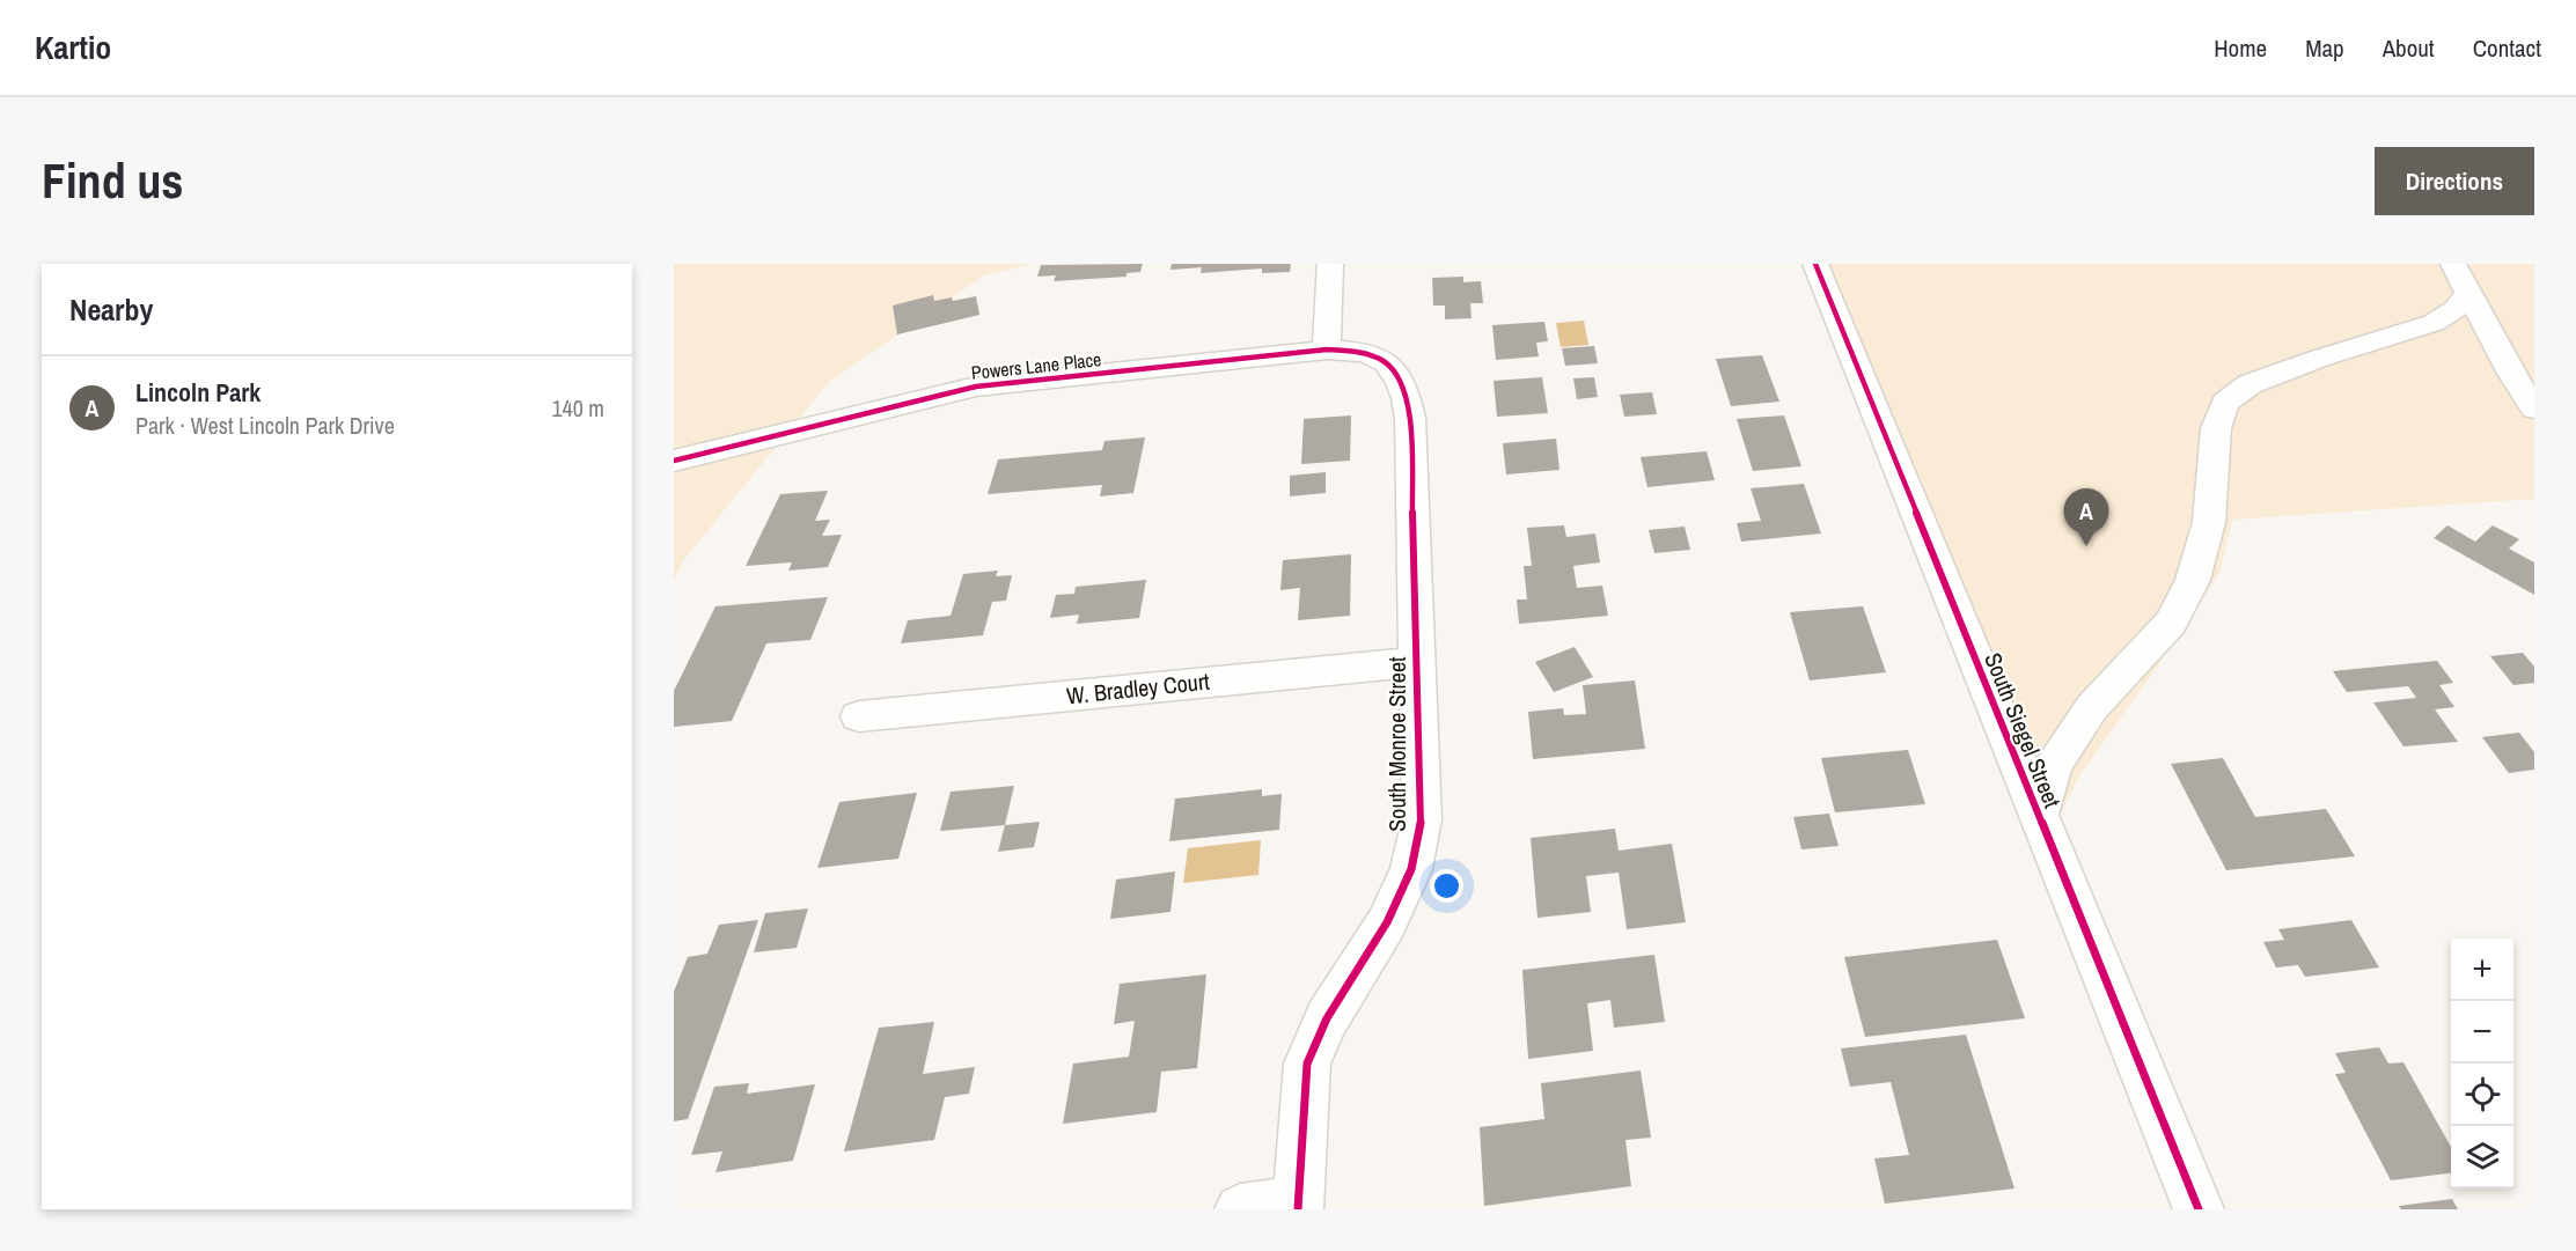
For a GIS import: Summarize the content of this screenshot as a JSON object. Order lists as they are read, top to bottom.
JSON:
{
  "streets": {
    "street": [
      "Powers Lane Place",
      "W. Bradley Court",
      "South Siegel Street",
      "South Monroe Street"
    ]
  },
  "crossings": [
    ["Powers Lane Place", "South Monroe Street"],
    ["W. Bradley Court", "South Monroe Street"]
  ],
  "page": {
    "header": "Kartio",
    "nav": [
      "Home",
      "Map",
      "About",
      "Contact"
    ],
    "buttons": "Directions",
    "title": "Find us",
    "heading": "Nearby",
    "list": [
      {
        "mark": "A",
        "name": "Lincoln Park",
        "note": "Park · West Lincoln Park Drive",
        "value": "140 m"
      }
    ],
    "pins": "A",
    "map_buttons": ["+", "−"]
  }
}
